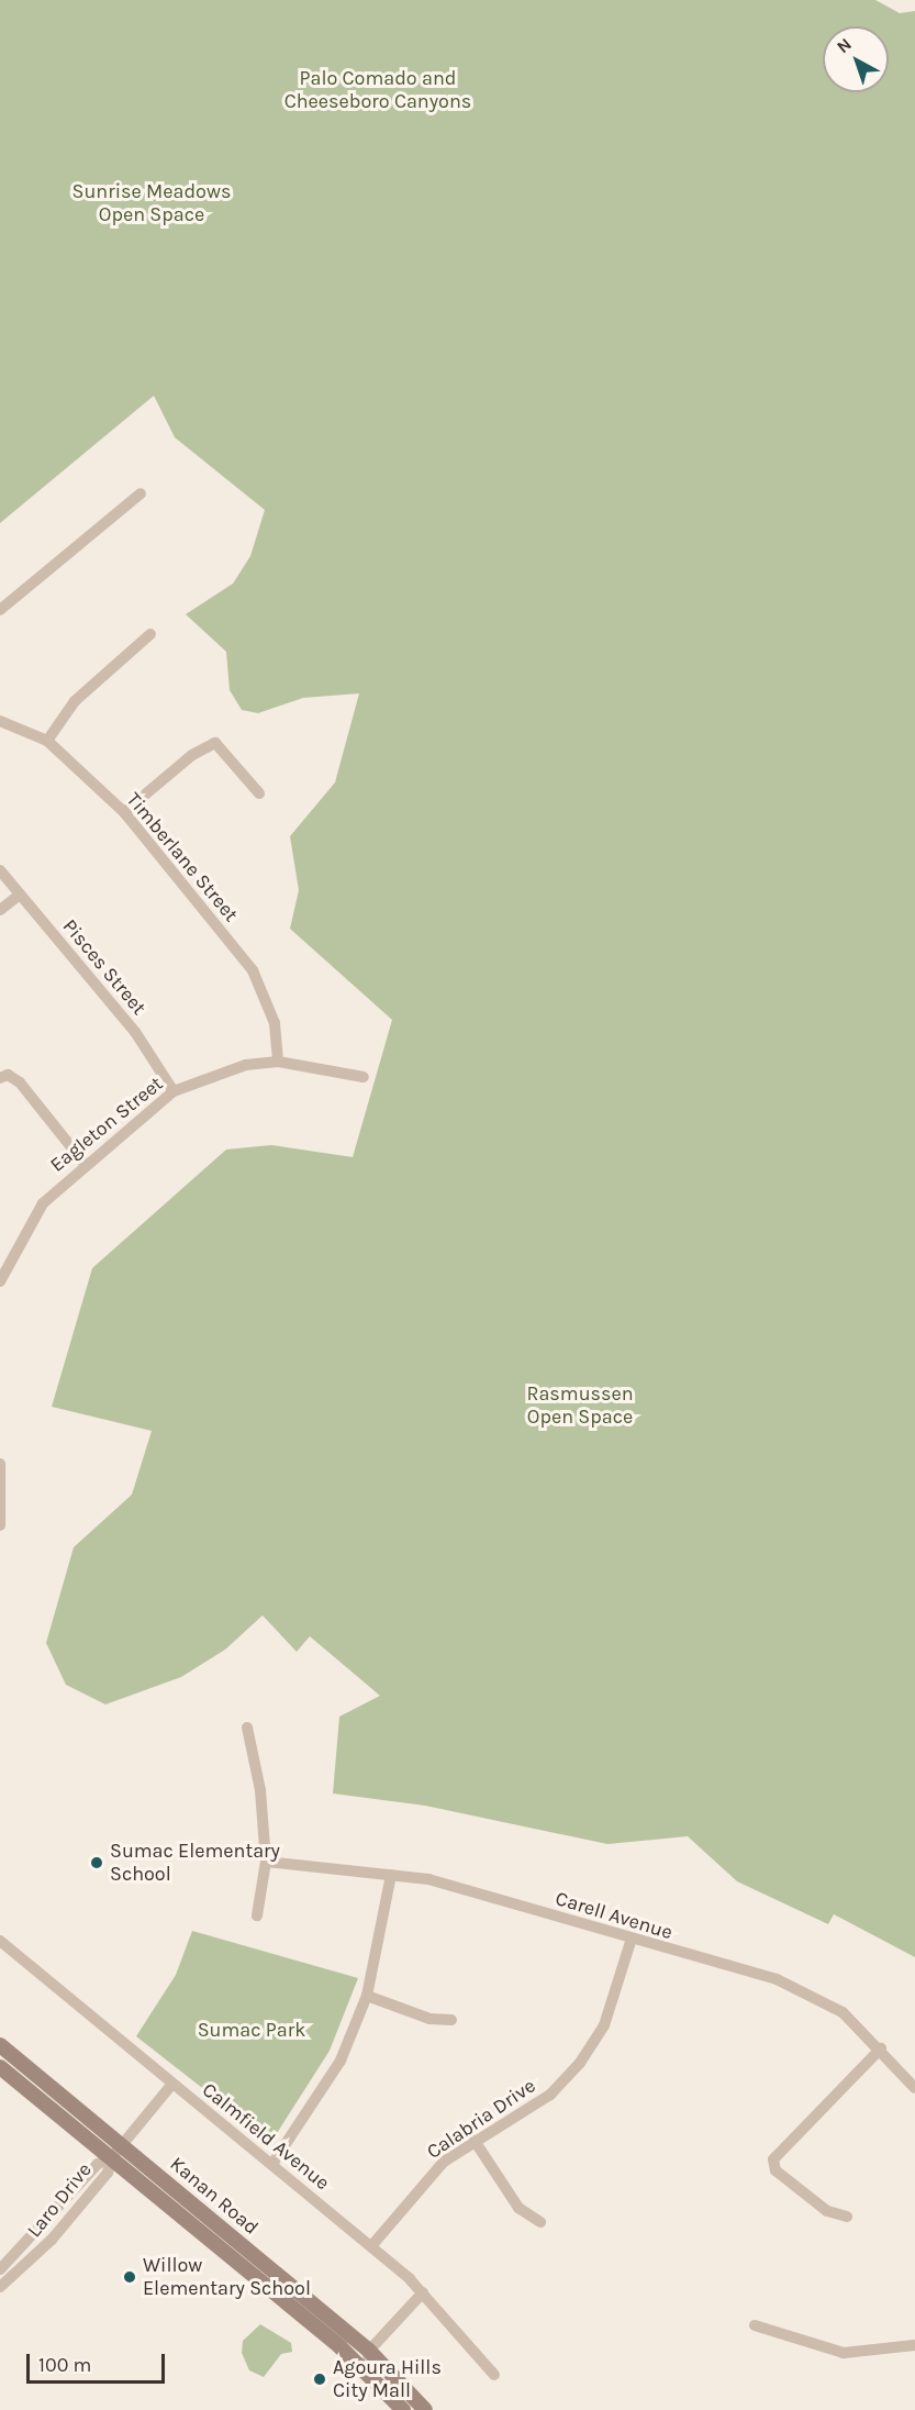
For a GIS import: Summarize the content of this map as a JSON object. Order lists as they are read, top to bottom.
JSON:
{
  "streets": {
    "main road": ["Kanan Road"],
    "street": [
      "Timberlane Street",
      "Pisces Street",
      "Eagleton Street",
      "Carell Avenue",
      "Calabria Drive",
      "Calmfield Avenue",
      "Laro Drive"
    ]
  },
  "crossings": [
    ["Timberlane Street", "Eagleton Street"],
    ["Pisces Street", "Eagleton Street"],
    ["Carell Avenue", "Calabria Drive"],
    ["Calabria Drive", "Calmfield Avenue"],
    ["Calmfield Avenue", "Laro Drive"],
    ["Kanan Road", "Laro Drive"]
  ],
  "parks": [
    "Palo Comado and Cheeseboro Canyons",
    "Sunrise Meadows Open Space",
    "Rasmussen Open Space",
    "Sumac Park"
  ],
  "places": ["Sumac Elementary School", "Willow Elementary School", "Agoura Hills City Mall"],
  "scale_bar": "100 m",
  "north": "top left"
}
